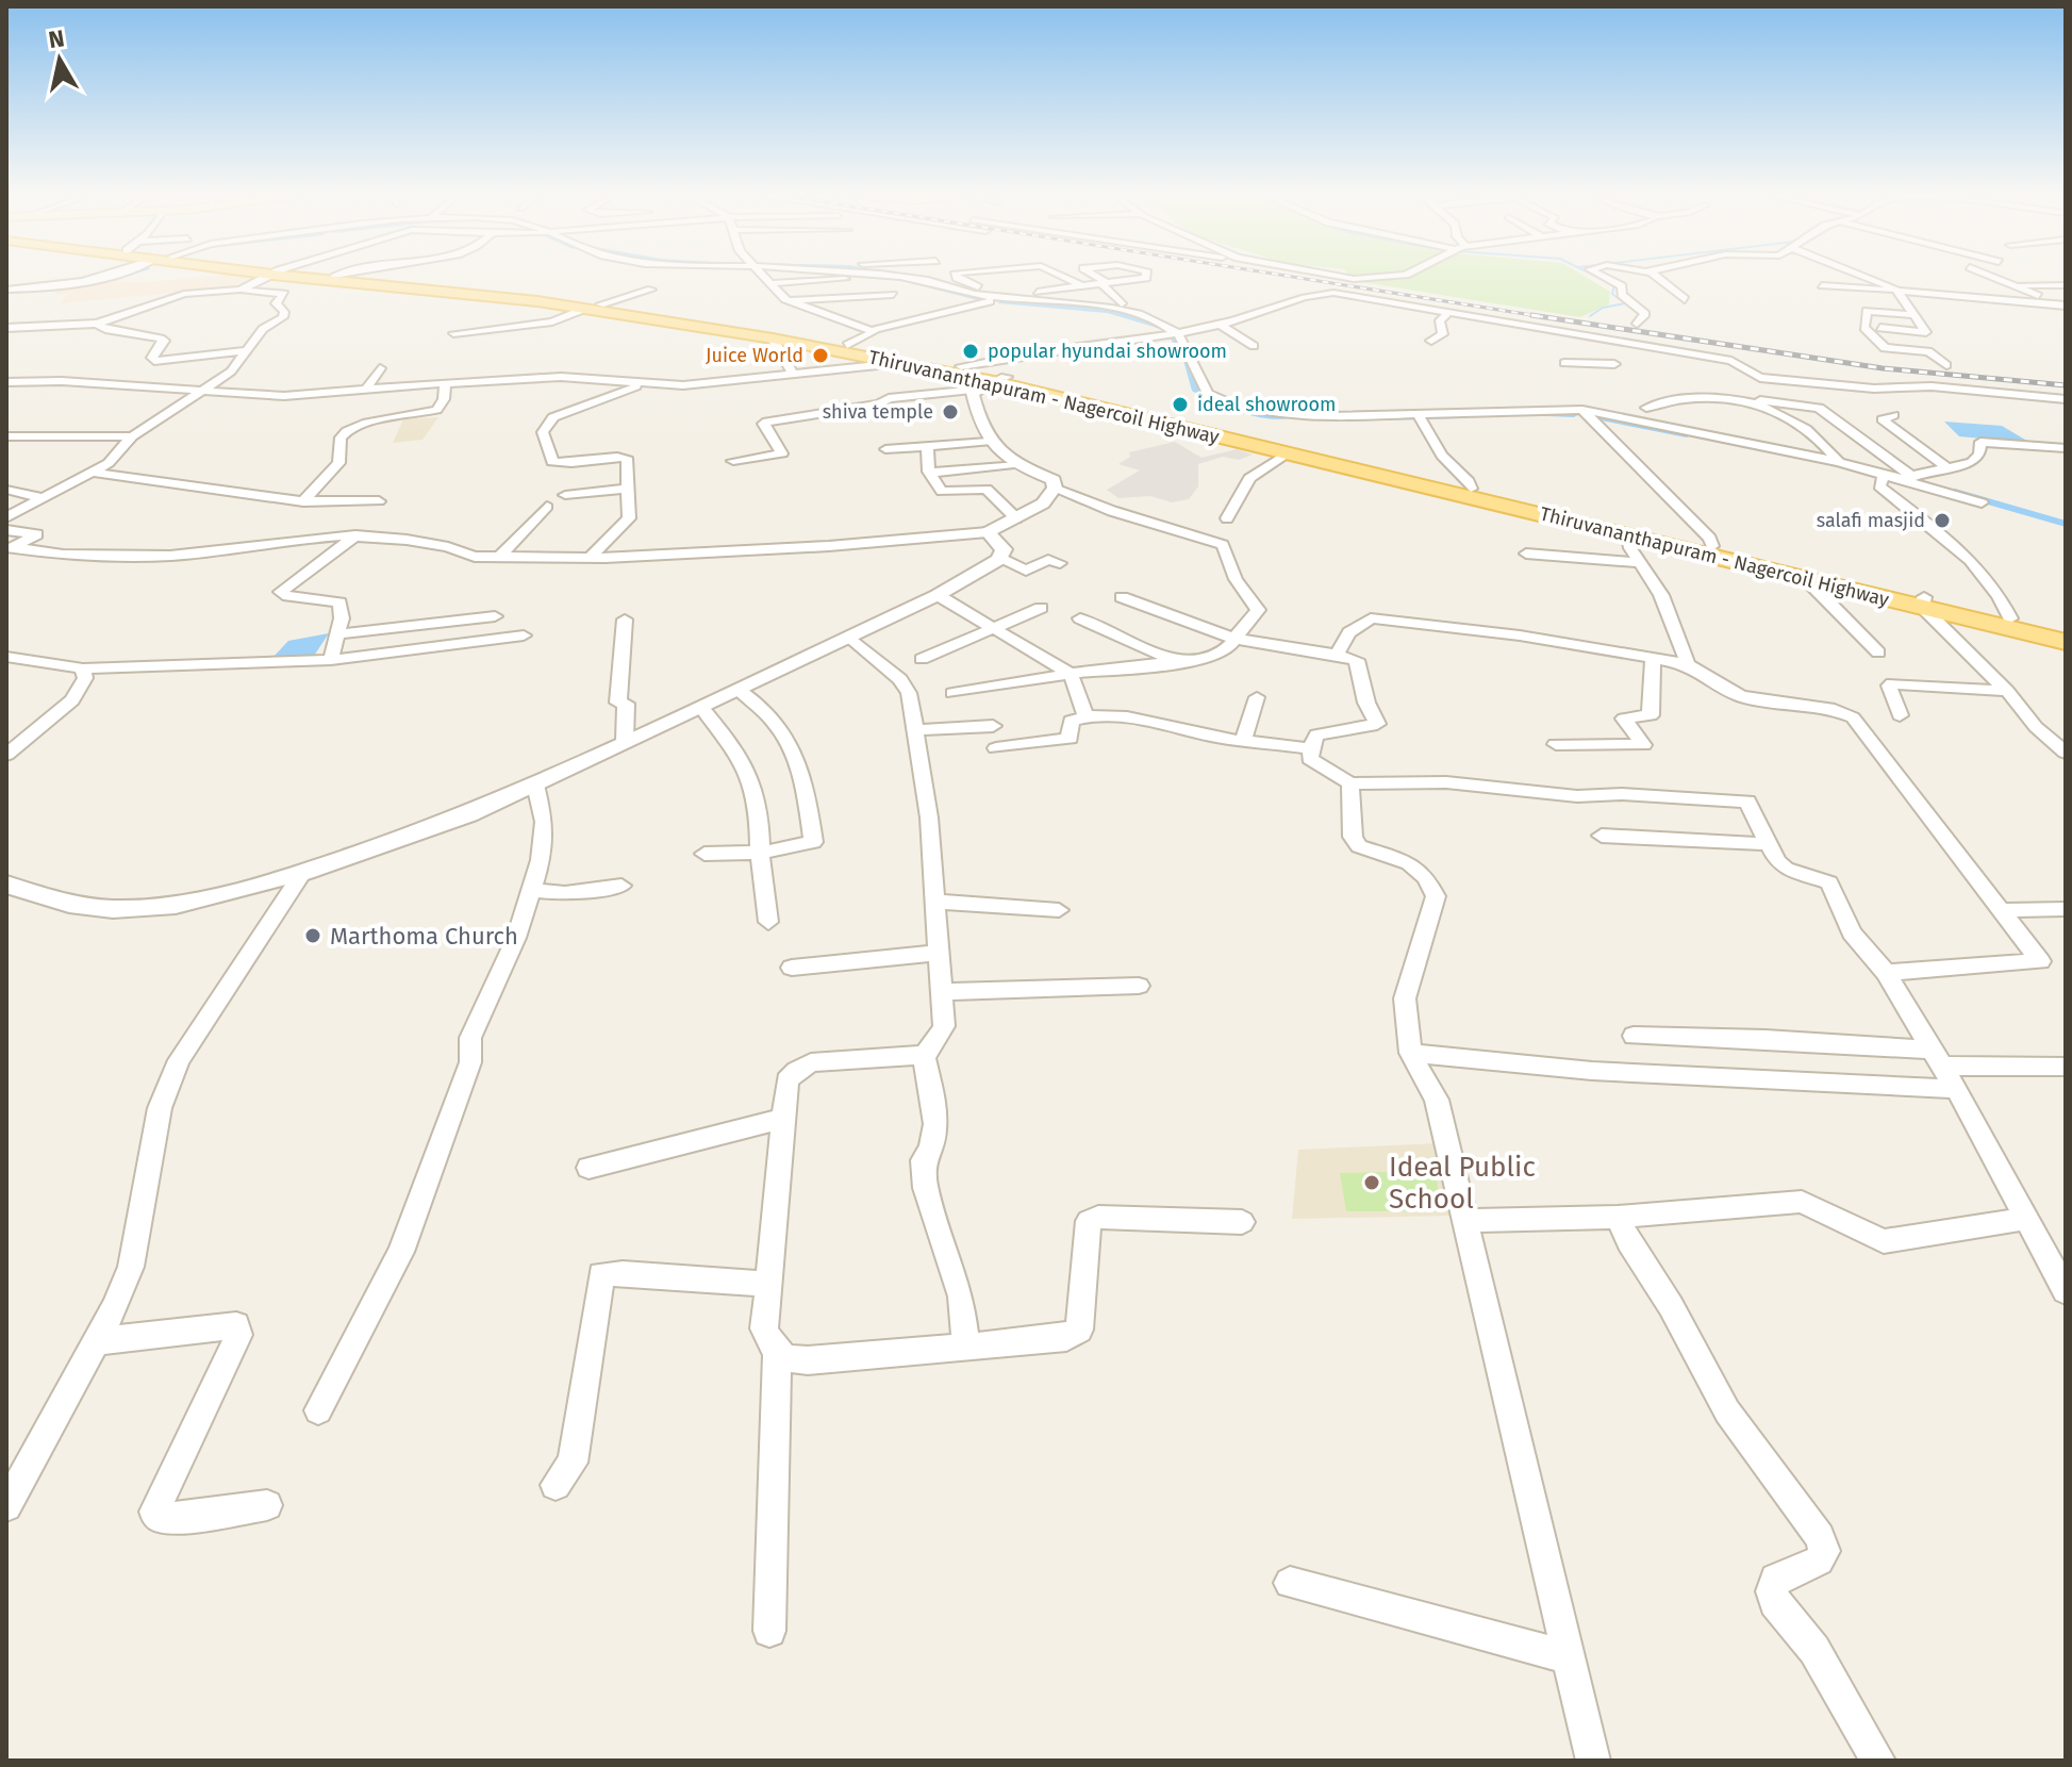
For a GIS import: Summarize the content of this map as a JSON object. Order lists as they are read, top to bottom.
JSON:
{
  "streets": {
    "main road": ["Thiruvananthapuram - Nagercoil Highway"]
  },
  "places": [
    "popular hyundai showroom",
    "Juice World",
    "ideal showroom",
    "shiva temple",
    "salafi masjid",
    "Marthoma Church",
    "Ideal Public School"
  ],
  "north": "top"
}
